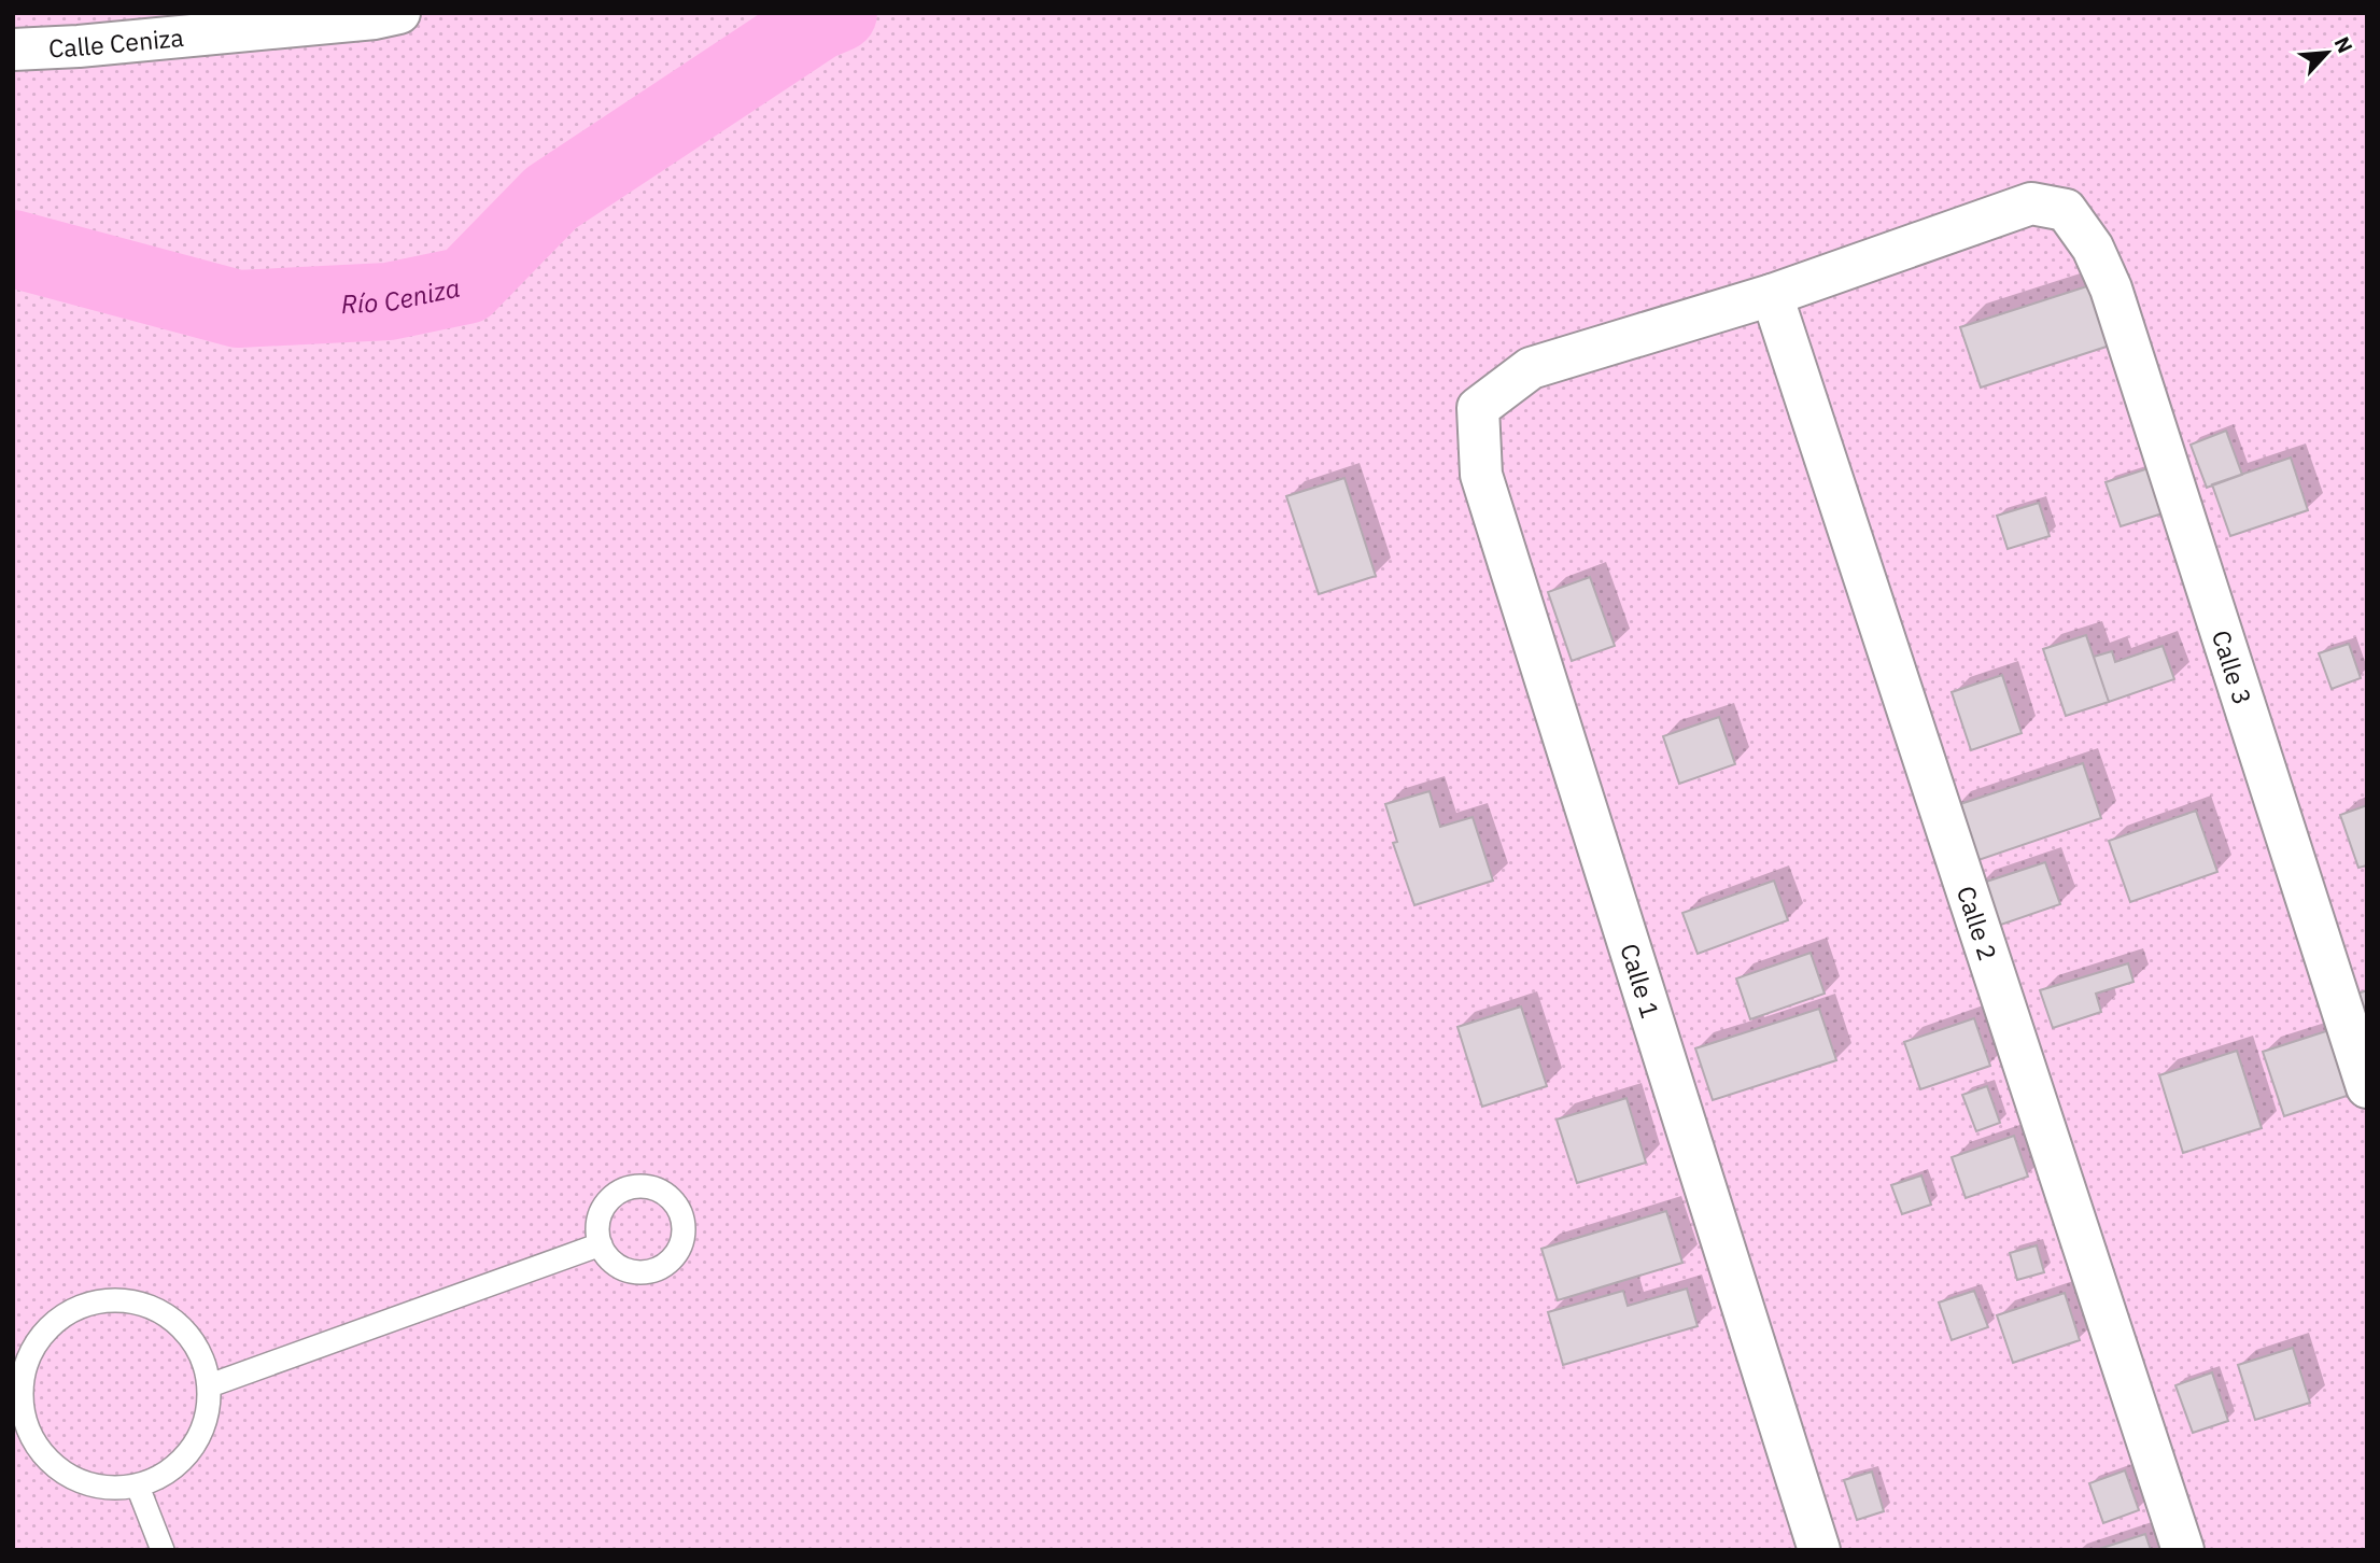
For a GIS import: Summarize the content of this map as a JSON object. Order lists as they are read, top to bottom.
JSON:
{
  "streets": {
    "street": [
      "Calle Ceniza",
      "Calle 3",
      "Calle 2",
      "Calle 1"
    ]
  },
  "crossings": [
    ["Calle 3", "Calle 2"],
    ["Calle 3", "Calle 1"]
  ],
  "water": ["Río Ceniza"],
  "north": "top right"
}
